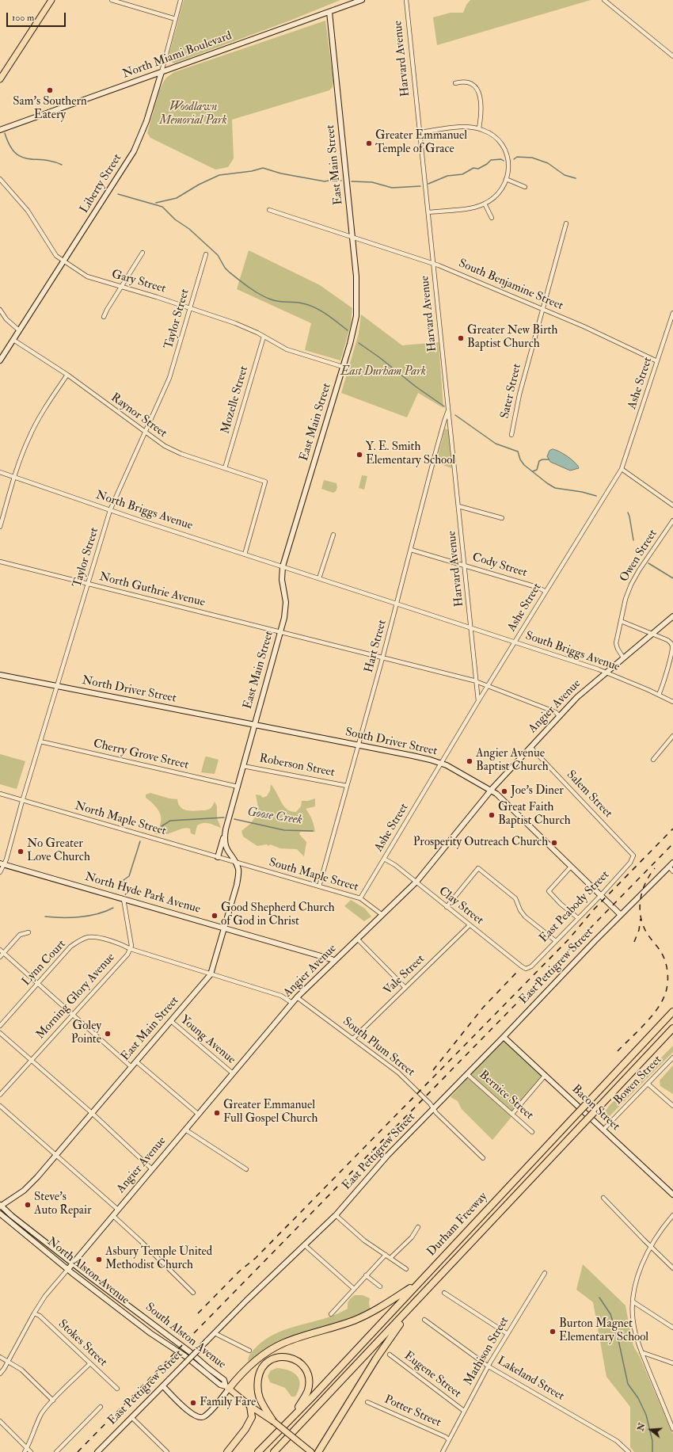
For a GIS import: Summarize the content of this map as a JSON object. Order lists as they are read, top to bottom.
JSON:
{
  "streets": {
    "highway": ["Durham Freeway"],
    "main road": ["South Alston Avenue"],
    "street": [
      "North Miami Boulevard",
      "Harvard Avenue",
      "East Main Street",
      "Liberty Street",
      "Gary Street",
      "South Benjamine Street",
      "Taylor Street",
      "Ashe Street",
      "Sater Street",
      "Mozelle Street",
      "Raynor Street",
      "North Briggs Avenue",
      "Owen Street",
      "Cody Street",
      "North Guthrie Avenue",
      "Hart Street",
      "South Briggs Avenue",
      "North Driver Street",
      "Angier Avenue",
      "South Driver Street",
      "Cherry Grove Street",
      "Roberson Street",
      "Salem Street",
      "North Maple Street",
      "South Maple Street",
      "North Hyde Park Avenue",
      "Clay Street",
      "East Peabody Street",
      "Lynn Court",
      "East Pettigrew Street",
      "Vale Street",
      "Morning Glory Avenue",
      "Young Avenue",
      "South Plum Street",
      "Bowen Street",
      "Bernice Street",
      "Bacon Street",
      "North Alston Avenue",
      "Stokes Street",
      "Mathison Street",
      "Eugene Street",
      "Lakeland Street",
      "Potter Street"
    ]
  },
  "crossings": [
    ["North Miami Boulevard", "East Main Street"],
    ["North Miami Boulevard", "Liberty Street"],
    ["Harvard Avenue", "South Benjamine Street"],
    ["Harvard Avenue", "Ashe Street"],
    ["Harvard Avenue", "Cody Street"],
    ["Harvard Avenue", "North Guthrie Avenue"],
    ["Harvard Avenue", "Hart Street"],
    ["Harvard Avenue", "South Briggs Avenue"],
    ["East Main Street", "Gary Street"],
    ["East Main Street", "South Benjamine Street"],
    ["East Main Street", "North Briggs Avenue"],
    ["East Main Street", "North Guthrie Avenue"],
    ["East Main Street", "South Briggs Avenue"],
    ["East Main Street", "North Driver Street"],
    ["East Main Street", "South Driver Street"],
    ["East Main Street", "Cherry Grove Street"],
    ["East Main Street", "Roberson Street"],
    ["East Main Street", "North Maple Street"],
    ["East Main Street", "South Maple Street"],
    ["East Main Street", "North Hyde Park Avenue"],
    ["East Main Street", "Lynn Court"],
    ["East Main Street", "Young Avenue"],
    ["East Main Street", "North Alston Avenue"],
    ["Liberty Street", "Gary Street"],
    ["Liberty Street", "Raynor Street"],
    ["Gary Street", "Taylor Street"],
    ["Gary Street", "Mozelle Street"],
    ["South Benjamine Street", "Ashe Street"],
    ["South Benjamine Street", "Sater Street"],
    ["Taylor Street", "Raynor Street"],
    ["Taylor Street", "North Briggs Avenue"],
    ["Taylor Street", "North Guthrie Avenue"],
    ["Taylor Street", "North Driver Street"],
    ["Taylor Street", "Cherry Grove Street"],
    ["Taylor Street", "North Maple Street"],
    ["Taylor Street", "North Hyde Park Avenue"],
    ["Ashe Street", "Cody Street"],
    ["Ashe Street", "North Guthrie Avenue"],
    ["Ashe Street", "South Briggs Avenue"],
    ["Ashe Street", "South Driver Street"],
    ["Ashe Street", "South Maple Street"],
    ["Ashe Street", "Clay Street"],
    ["Mozelle Street", "Raynor Street"],
    ["Raynor Street", "North Briggs Avenue"],
    ["North Briggs Avenue", "South Briggs Avenue"],
    ["Owen Street", "Angier Avenue"],
    ["Cody Street", "Hart Street"],
    ["North Guthrie Avenue", "Hart Street"],
    ["North Guthrie Avenue", "Angier Avenue"],
    ["Hart Street", "South Briggs Avenue"],
    ["Hart Street", "South Driver Street"],
    ["Hart Street", "Roberson Street"],
    ["Hart Street", "South Maple Street"],
    ["South Briggs Avenue", "Angier Avenue"],
    ["North Driver Street", "South Driver Street"],
    ["Angier Avenue", "South Driver Street"],
    ["Angier Avenue", "Salem Street"],
    ["Angier Avenue", "South Maple Street"],
    ["Angier Avenue", "North Hyde Park Avenue"],
    ["Angier Avenue", "Clay Street"],
    ["Angier Avenue", "Young Avenue"],
    ["Angier Avenue", "South Plum Street"],
    ["Angier Avenue", "North Alston Avenue"],
    ["Angier Avenue", "South Alston Avenue"],
    ["Angier Avenue", "Stokes Street"],
    ["South Driver Street", "East Peabody Street"],
    ["South Driver Street", "East Pettigrew Street"],
    ["Salem Street", "East Peabody Street"],
    ["North Maple Street", "South Maple Street"],
    ["North Hyde Park Avenue", "Morning Glory Avenue"],
    ["Clay Street", "East Peabody Street"],
    ["Clay Street", "Vale Street"],
    ["Lynn Court", "Morning Glory Avenue"],
    ["East Pettigrew Street", "South Plum Street"],
    ["East Pettigrew Street", "Bernice Street"],
    ["East Pettigrew Street", "Bacon Street"],
    ["Vale Street", "South Plum Street"],
    ["Bowen Street", "Bacon Street"],
    ["North Alston Avenue", "South Alston Avenue"],
    ["Mathison Street", "Eugene Street"],
    ["Mathison Street", "Lakeland Street"],
    ["Mathison Street", "Potter Street"]
  ],
  "water": ["Goose Creek"],
  "parks": ["Woodlawn Memorial Park", "East Durham Park"],
  "places": [
    "Sam's Southern Eatery",
    "Greater Emmanuel Temple of Grace",
    "Greater New Birth Baptist Church",
    "Y. E. Smith Elementary School",
    "Angier Avenue Baptist Church",
    "Joe's Diner",
    "Great Faith Baptist Church",
    "Prosperity Outreach Church",
    "No Greater Love Church",
    "Good Shepherd Church of God in Christ",
    "Goley Pointe",
    "Greater Emmanuel Full Gospel Church",
    "Steve's Auto Repair",
    "Asbury Temple United Methodist Church",
    "Burton Magnet Elementary School",
    "Family Fare"
  ],
  "scale_bar": "100 m",
  "north": "left"
}
